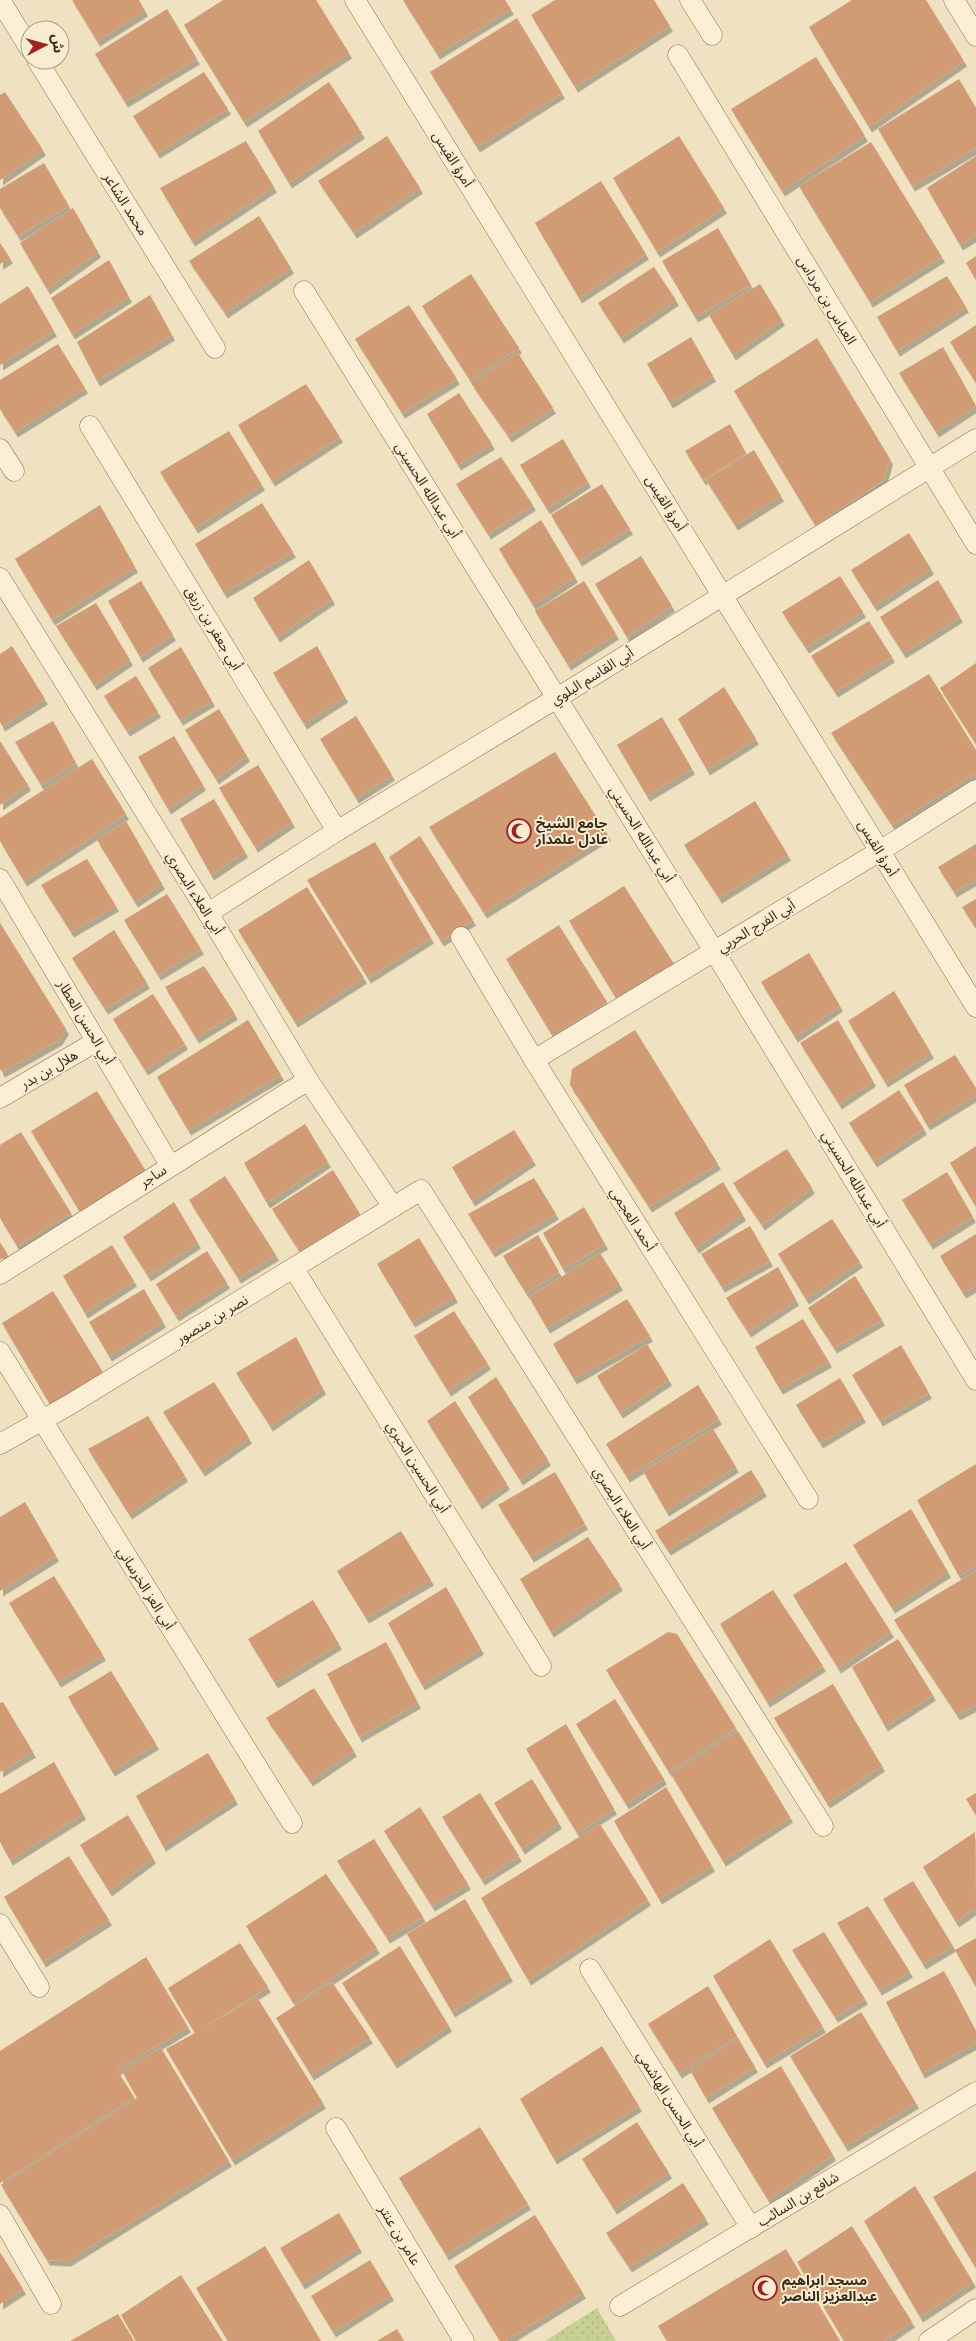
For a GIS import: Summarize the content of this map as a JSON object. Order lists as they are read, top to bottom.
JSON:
{
  "streets": {
    "street": [
      "أمرؤ القيس",
      "محمد الشاعر",
      "العباس بن مرداس",
      "أبي عبدالله الحسيني",
      "أبي جعفر بن زريق",
      "أبي القاسم البلوي",
      "أبي العلاء البصري",
      "أبي الفرج الحربي",
      "أبي الحسن العطار",
      "هلال بن بدر",
      "ساجر",
      "أحمد العجمي",
      "نصر بن منصور",
      "أبي الحسين الحبري",
      "أبي العز الخرساني",
      "أبي الحسن الهاشمي",
      "شافع بن السائب",
      "عامر بن عنتر"
    ]
  },
  "crossings": [
    ["أمرؤ القيس", "أبي القاسم البلوي"],
    ["أمرؤ القيس", "أبي الفرج الحربي"],
    ["العباس بن مرداس", "أبي القاسم البلوي"],
    ["أبي عبدالله الحسيني", "أبي القاسم البلوي"],
    ["أبي عبدالله الحسيني", "أبي الفرج الحربي"],
    ["أبي جعفر بن زريق", "أبي القاسم البلوي"],
    ["أبي القاسم البلوي", "أبي العلاء البصري"],
    ["أبي العلاء البصري", "ساجر"],
    ["أبي العلاء البصري", "نصر بن منصور"],
    ["أبي الفرج الحربي", "أحمد العجمي"],
    ["أبي الحسن العطار", "هلال بن بدر"],
    ["أبي الحسن العطار", "ساجر"],
    ["نصر بن منصور", "أبي الحسين الحبري"],
    ["نصر بن منصور", "أبي العز الخرساني"],
    ["أبي الحسن الهاشمي", "شافع بن السائب"]
  ],
  "places": {
    "mosque": ["جامع الشيخ عادل علمدار", "مسجد ابراهيم عبدالعزيز الناصر"]
  },
  "north": "right"
}
